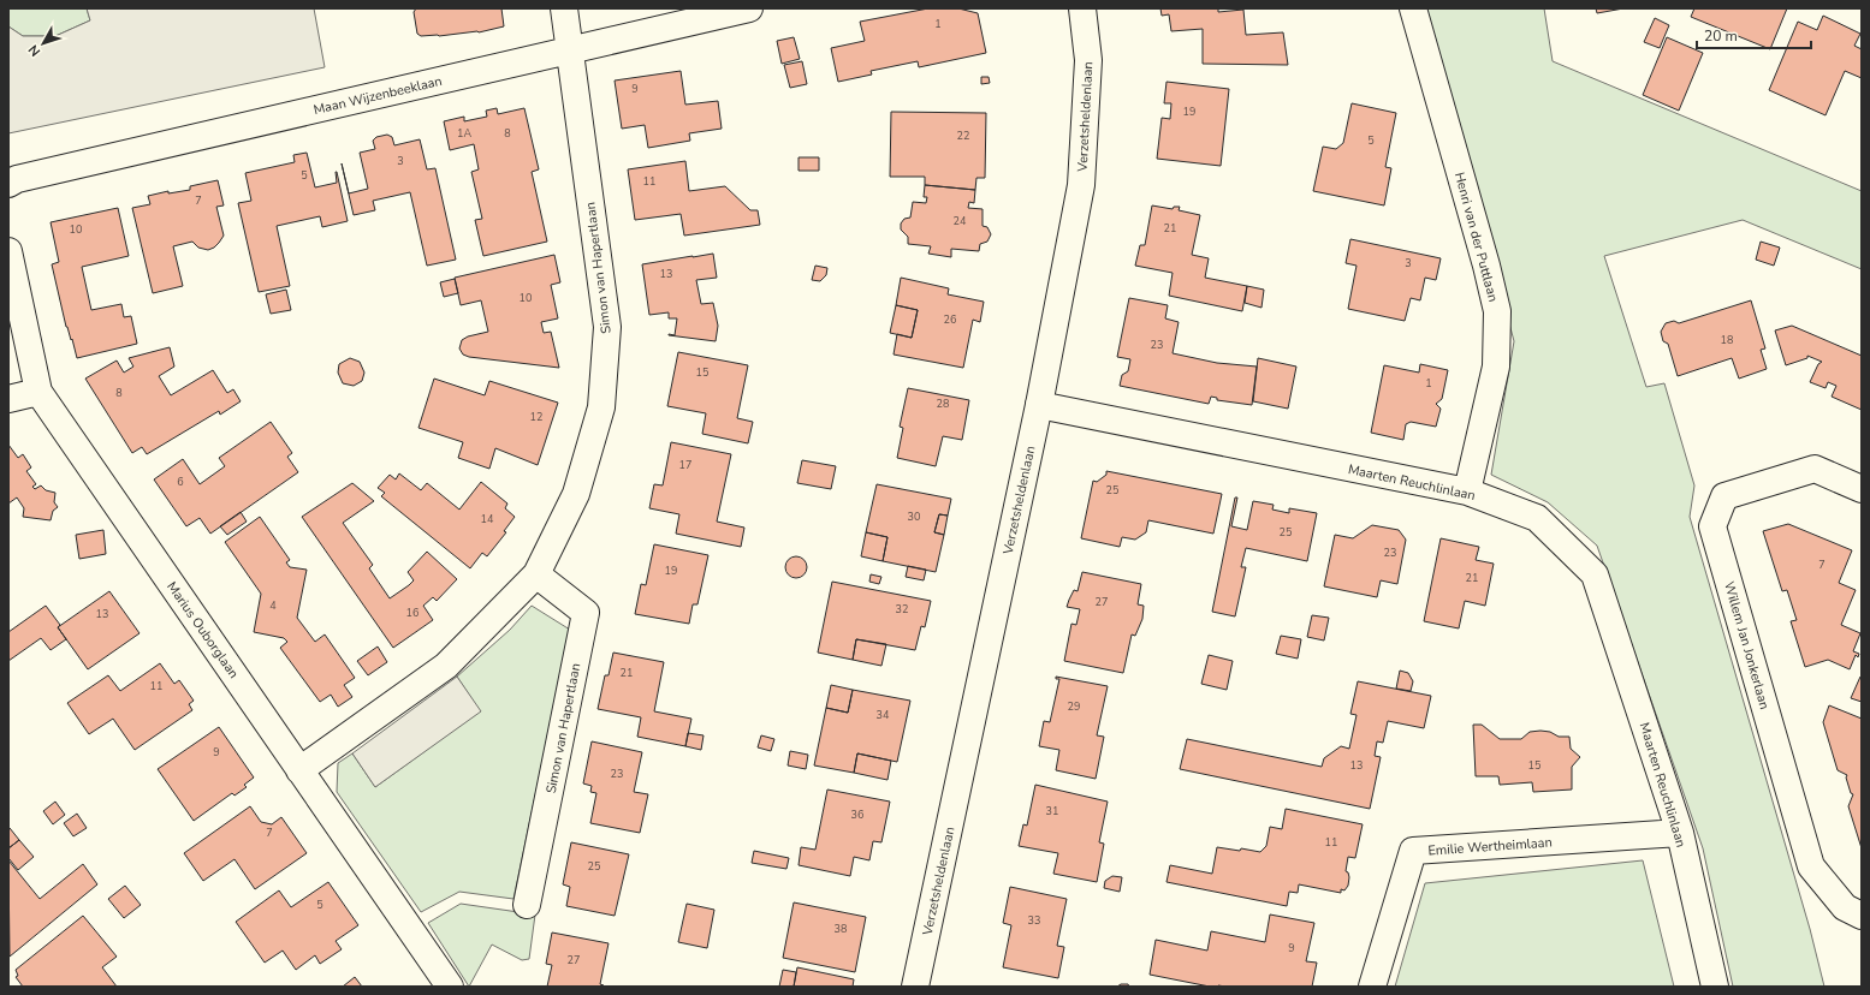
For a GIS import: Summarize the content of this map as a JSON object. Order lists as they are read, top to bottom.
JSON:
{
  "streets": {
    "street": [
      "Maan Wijzenbeeklaan",
      "Verzetsheldenlaan",
      "Henri van der Puttlaan",
      "Simon van Hapertlaan",
      "Maarten Reuchlinlaan",
      "Marius Ouborglaan",
      "Willem Jan Jonkerlaan",
      "Emilie Wertheimlaan"
    ]
  },
  "crossings": [
    ["Maan Wijzenbeeklaan", "Simon van Hapertlaan"],
    ["Verzetsheldenlaan", "Maarten Reuchlinlaan"],
    ["Henri van der Puttlaan", "Maarten Reuchlinlaan"],
    ["Simon van Hapertlaan", "Marius Ouborglaan"],
    ["Maarten Reuchlinlaan", "Emilie Wertheimlaan"]
  ],
  "house_numbers": [
    "1",
    "9",
    "19",
    "1A",
    "8",
    "22",
    "5",
    "3",
    "5",
    "11",
    "7",
    "24",
    "21",
    "10",
    "3",
    "13",
    "10",
    "26",
    "18",
    "23",
    "15",
    "1",
    "8",
    "28",
    "12",
    "17",
    "6",
    "25",
    "30",
    "14",
    "25",
    "23",
    "7",
    "19",
    "21",
    "27",
    "4",
    "32",
    "16",
    "13",
    "21",
    "11",
    "29",
    "34",
    "9",
    "13",
    "15",
    "23",
    "31",
    "36",
    "7",
    "11",
    "25",
    "5",
    "33",
    "38",
    "9",
    "27"
  ],
  "scale_bar": "20 m",
  "north": "bottom left"
}
